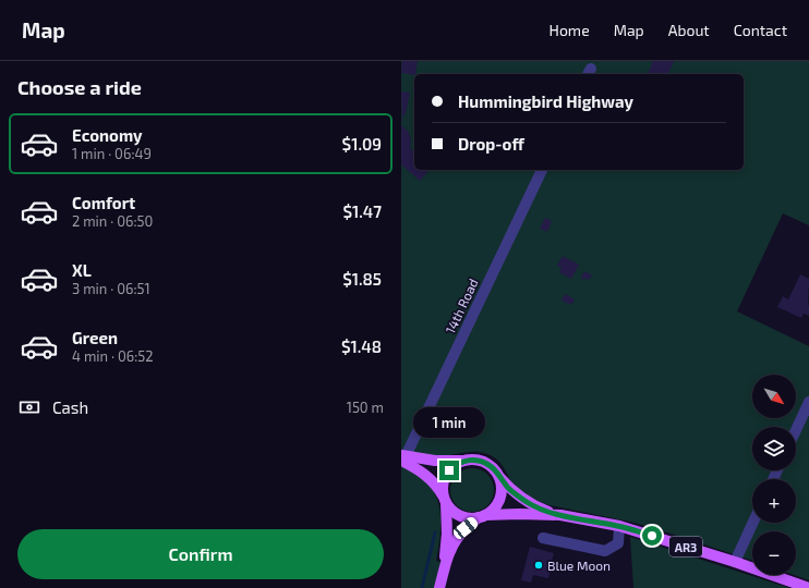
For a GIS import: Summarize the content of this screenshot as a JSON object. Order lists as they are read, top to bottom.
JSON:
{
  "streets": {
    "main road": ["AR3"],
    "street": ["14th Road"]
  },
  "places": ["Blue Moon"],
  "north": "bottom right",
  "page": {
    "header": "Map",
    "nav": [
      "Home",
      "Map",
      "About",
      "Contact"
    ],
    "heading": "Choose a ride",
    "banner": ["Hummingbird Highway", "Drop-off"],
    "list": [
      {
        "name": "Economy",
        "note": "1 min · 06:49",
        "value": "$1.09"
      },
      {
        "name": "Comfort",
        "note": "2 min · 06:50",
        "value": "$1.47"
      },
      {
        "name": "XL",
        "note": "3 min · 06:51",
        "value": "$1.85"
      },
      {
        "name": "Green",
        "note": "4 min · 06:52",
        "value": "$1.48"
      }
    ],
    "map_buttons": ["+", "−"],
    "pay": ["Cash", "150 m"],
    "bubble": "1 min",
    "buttons": "Confirm"
  }
}
